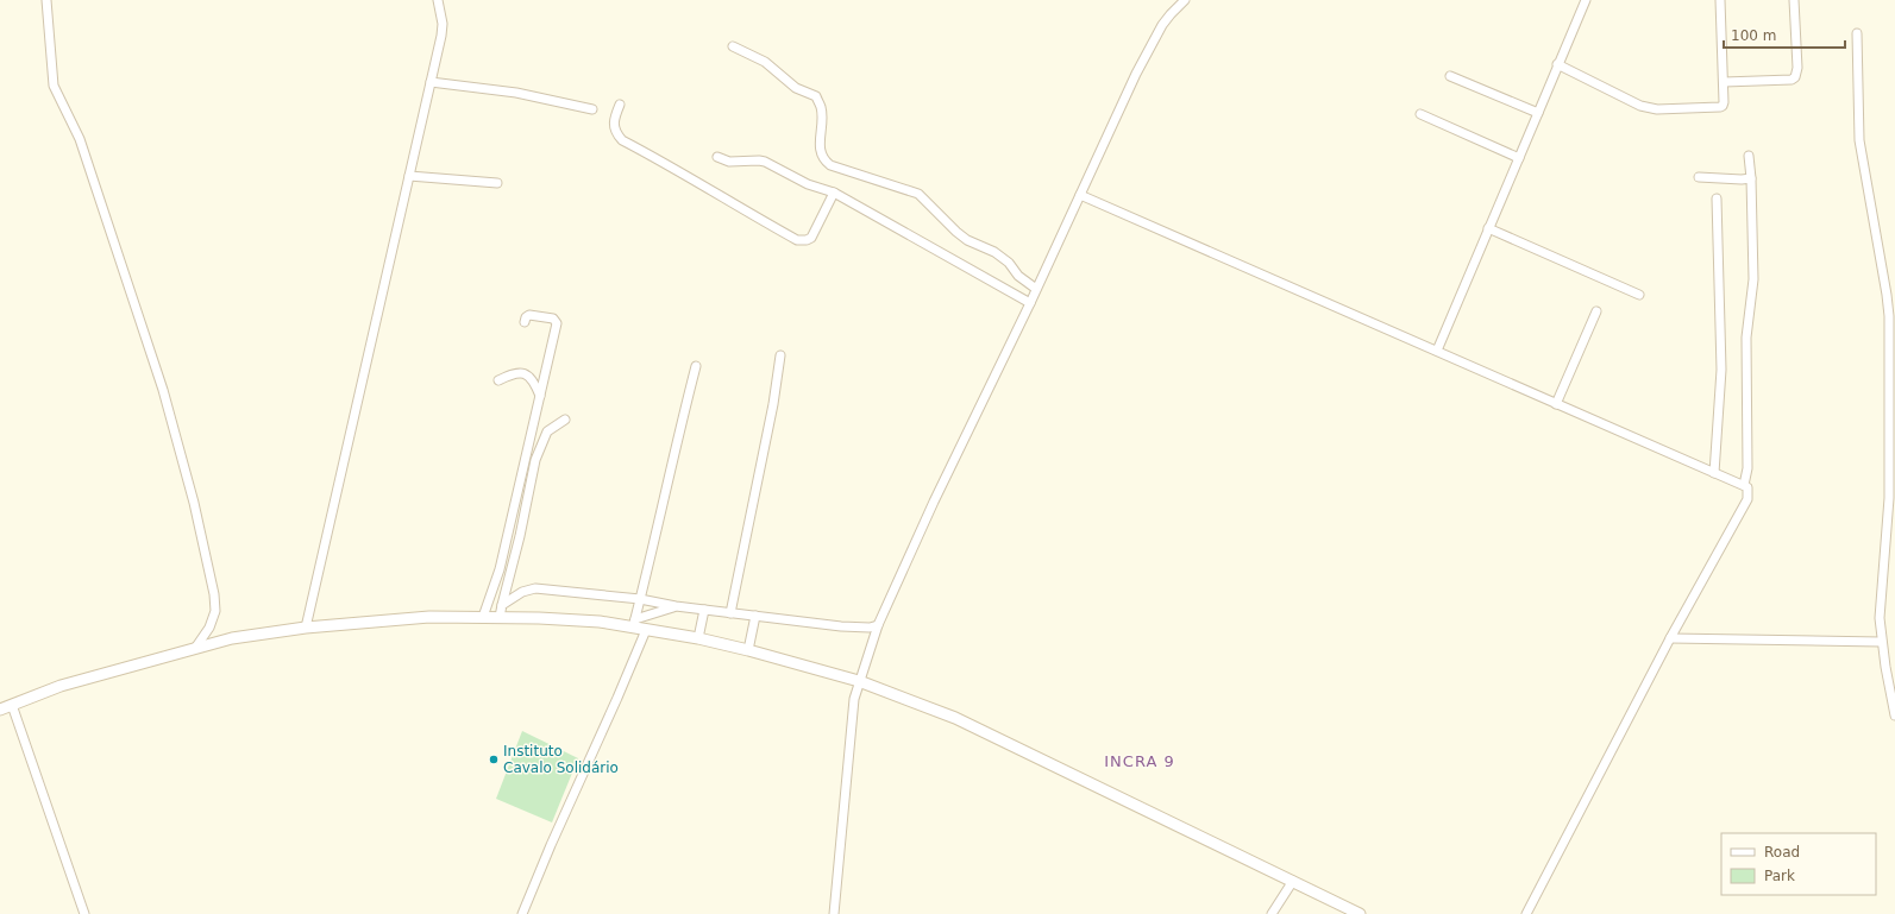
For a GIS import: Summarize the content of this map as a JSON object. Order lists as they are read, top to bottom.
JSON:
{
  "districts": ["INCRA 9"],
  "places": ["Instituto Cavalo Solidário"],
  "legend": ["Road", "Park"],
  "scale_bar": "100 m"
}
